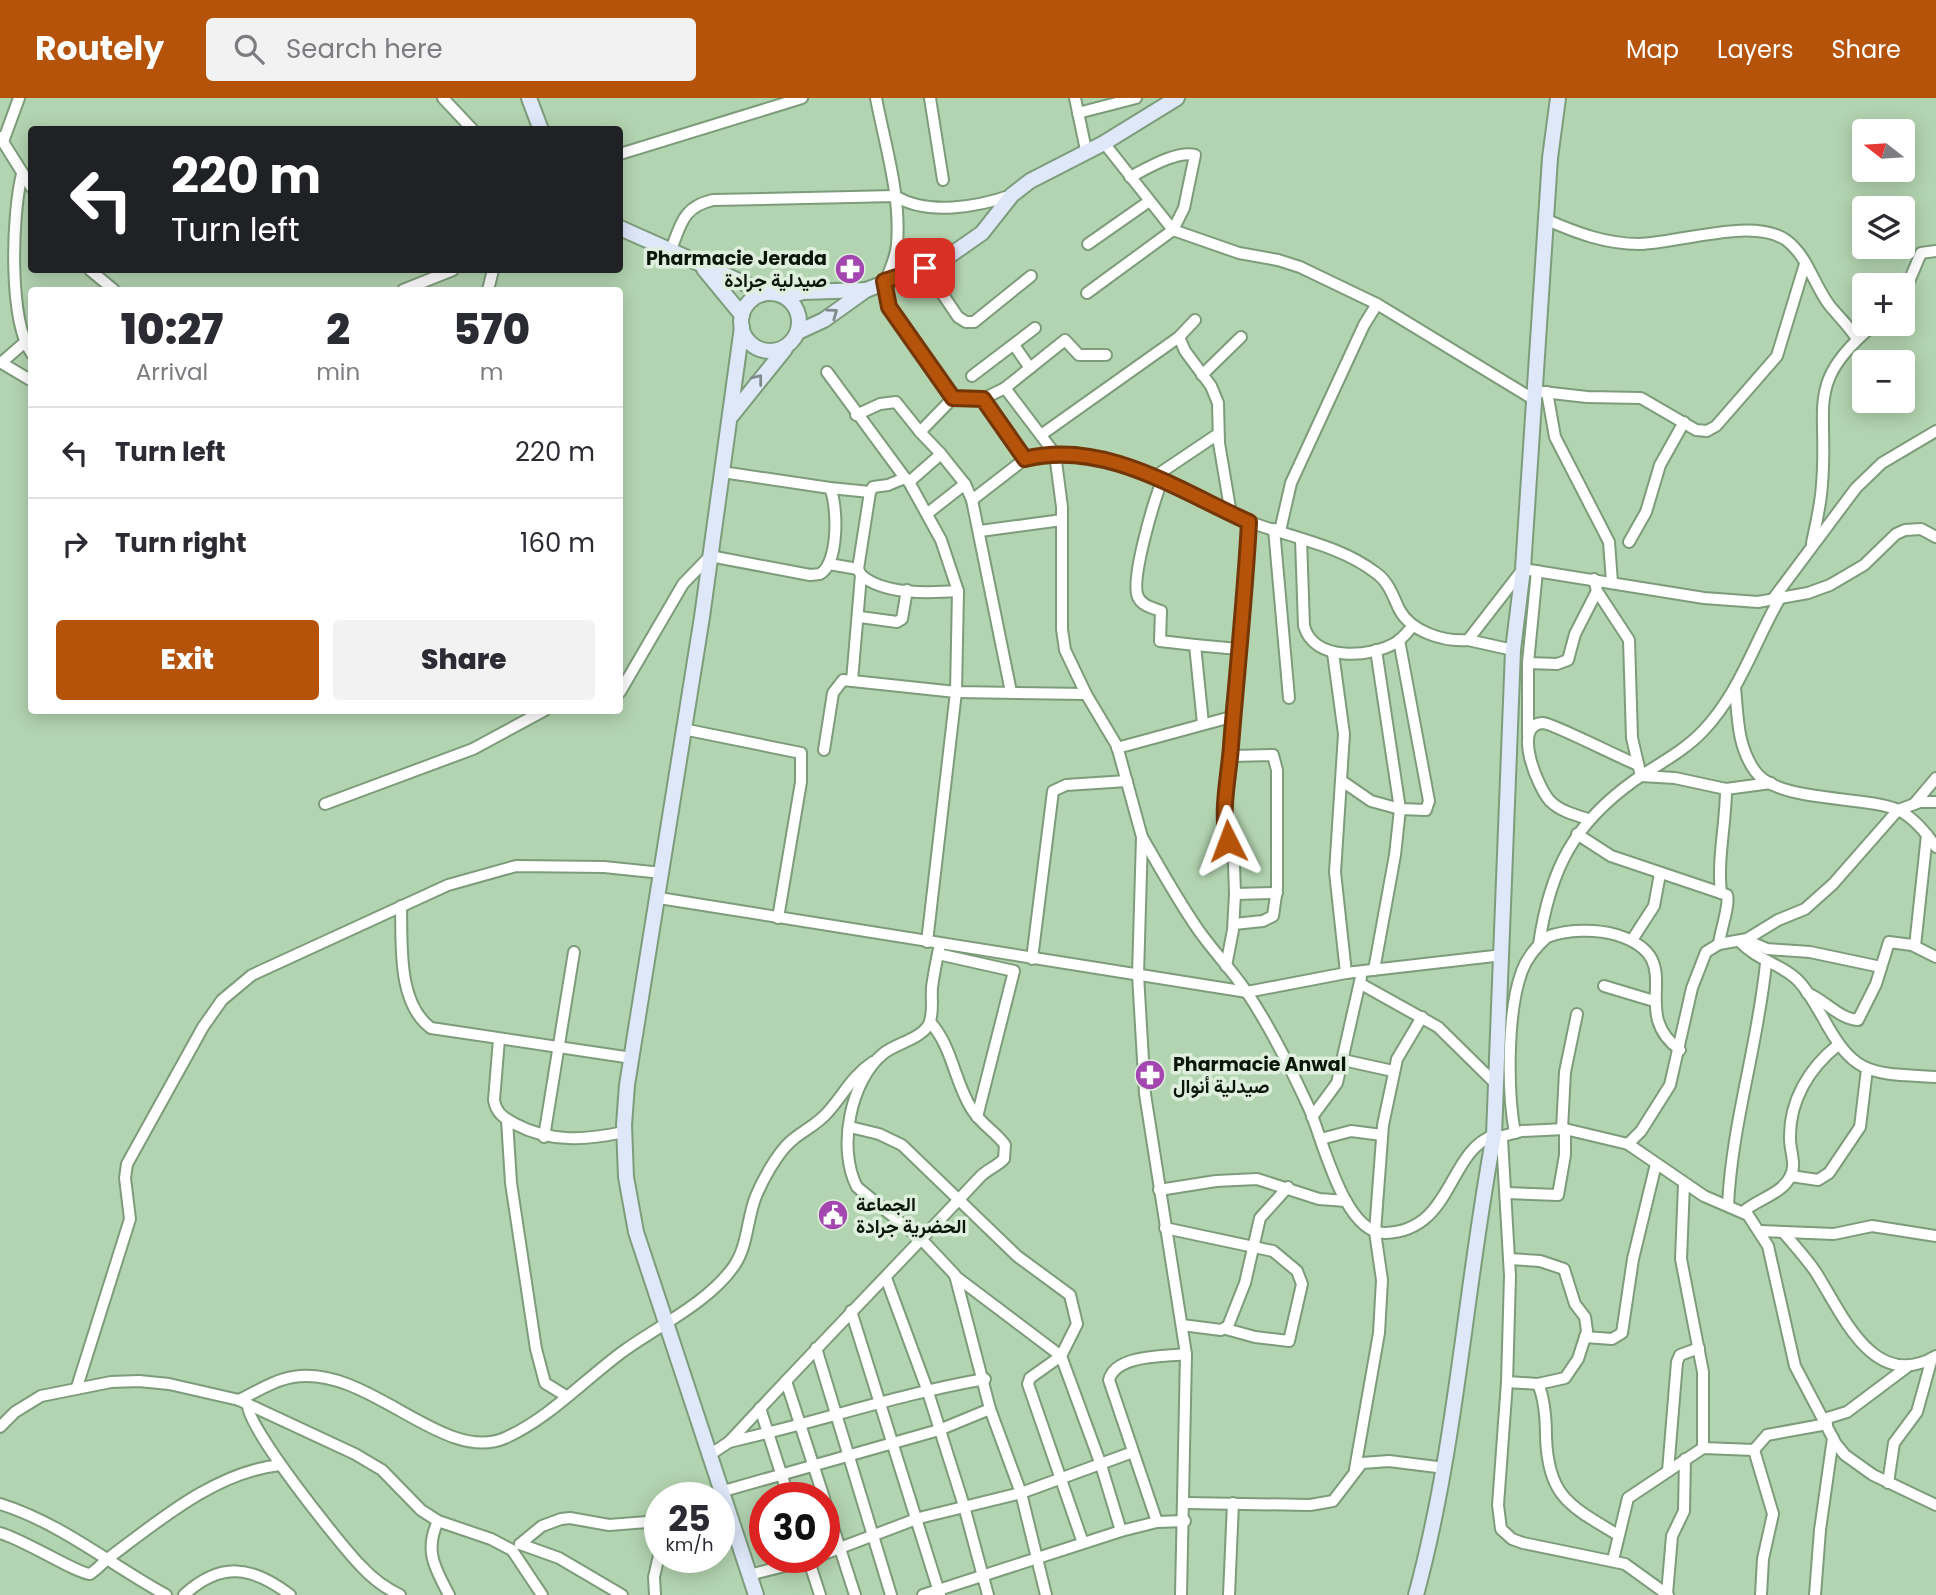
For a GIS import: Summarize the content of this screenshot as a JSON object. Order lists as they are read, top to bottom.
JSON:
{
  "places": {
    "pharmacy": ["Pharmacie Jerada صيدلية جرادة", "Pharmacie Anwal صيدلية أنوال"],
    "public building": ["الجماعة الحضرية جرادة"]
  },
  "north": "left",
  "page": {
    "header": "Routely",
    "search": "Search here",
    "nav": ["Map", "Layers", "Share"],
    "map_buttons": ["+", "−"],
    "turn": ["220 m", "Turn left"],
    "eta": [
      "10:27",
      "Arrival",
      "2",
      "min",
      "570",
      "m"
    ],
    "list": [
      {
        "name": "Turn left",
        "value": "220 m"
      },
      {
        "name": "Turn right",
        "value": "160 m"
      }
    ],
    "buttons": ["Exit", "Share"],
    "speed": "25 km/h",
    "limit": "30"
  }
}
